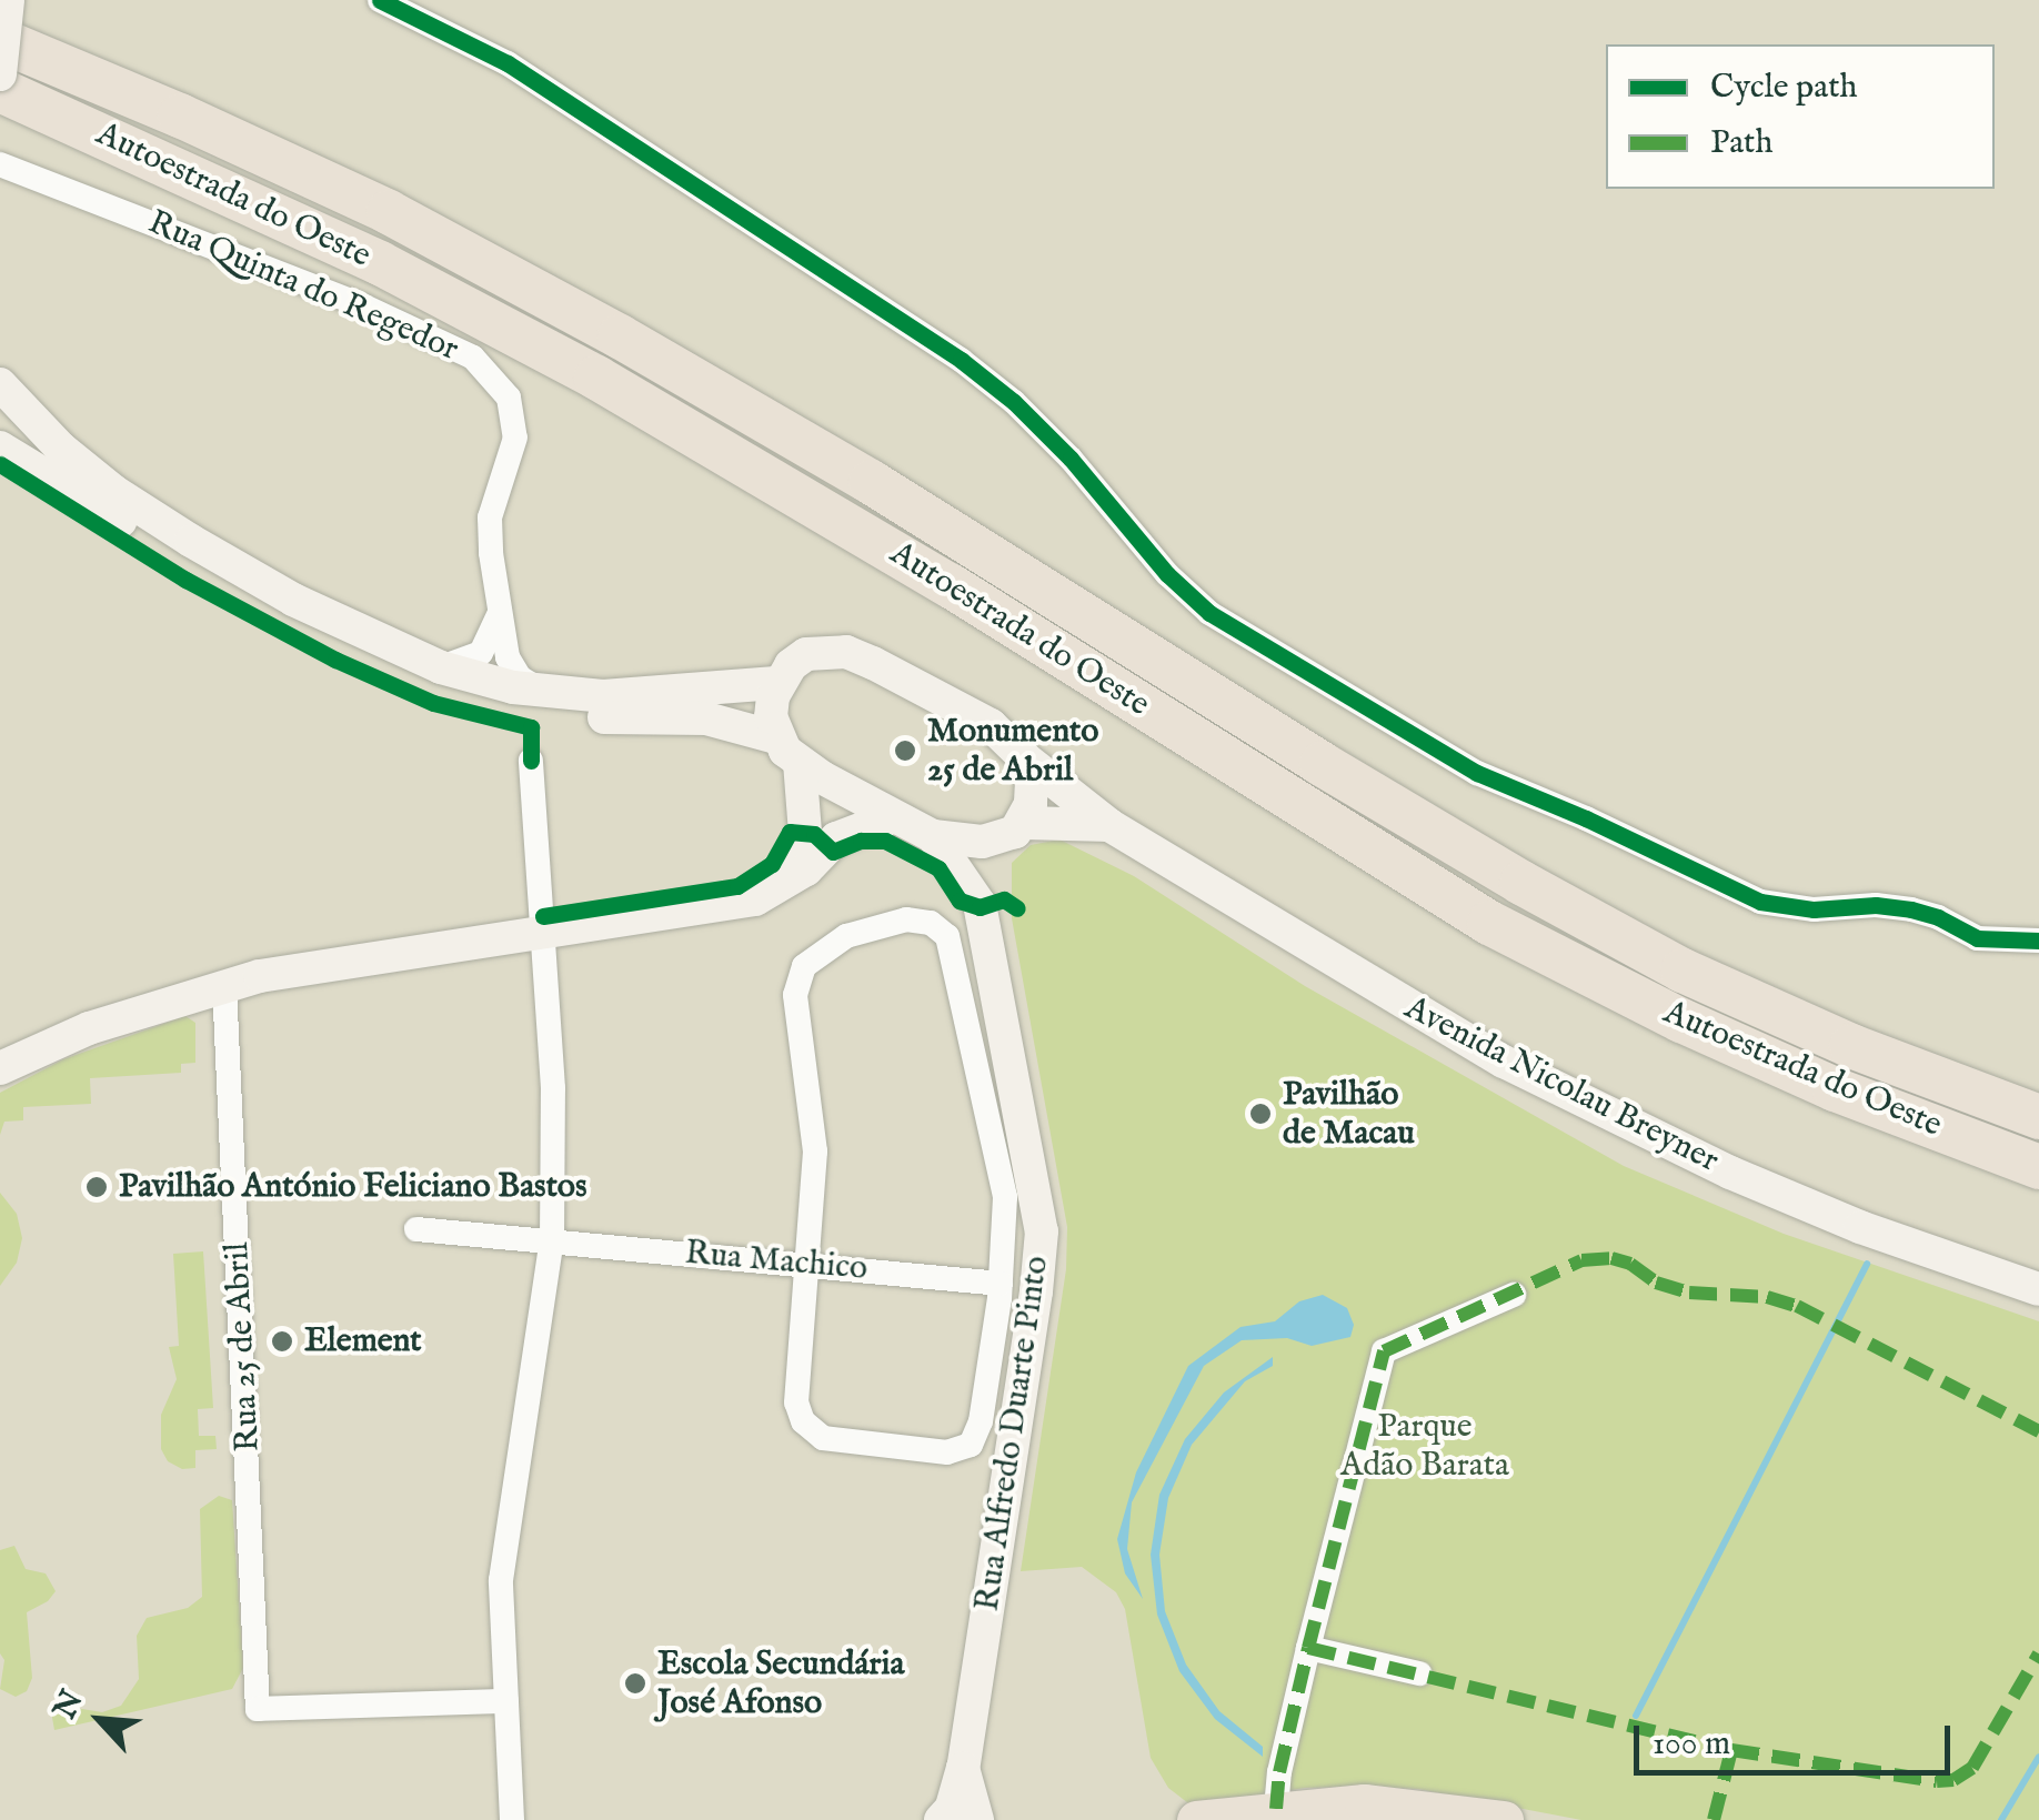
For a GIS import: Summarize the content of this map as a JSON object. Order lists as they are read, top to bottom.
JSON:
{
  "streets": {
    "highway": ["Autoestrada do Oeste"],
    "main road": ["Avenida Nicolau Breyner", "Rua Alfredo Duarte Pinto"],
    "street": ["Rua Quinta do Regedor", "Rua Machico", "Rua 25 de Abril"]
  },
  "crossings": [
    ["Rua Quinta do Regedor", "Avenida Nicolau Breyner"]
  ],
  "parks": ["Parque Adão Barata"],
  "places": [
    "Monumento 25 de Abril",
    "Pavilhão de Macau",
    "Pavilhão António Feliciano Bastos",
    "Element",
    "Escola Secundária José Afonso"
  ],
  "legend": ["Cycle path", "Path"],
  "scale_bar": "100 m",
  "north": "top left"
}
